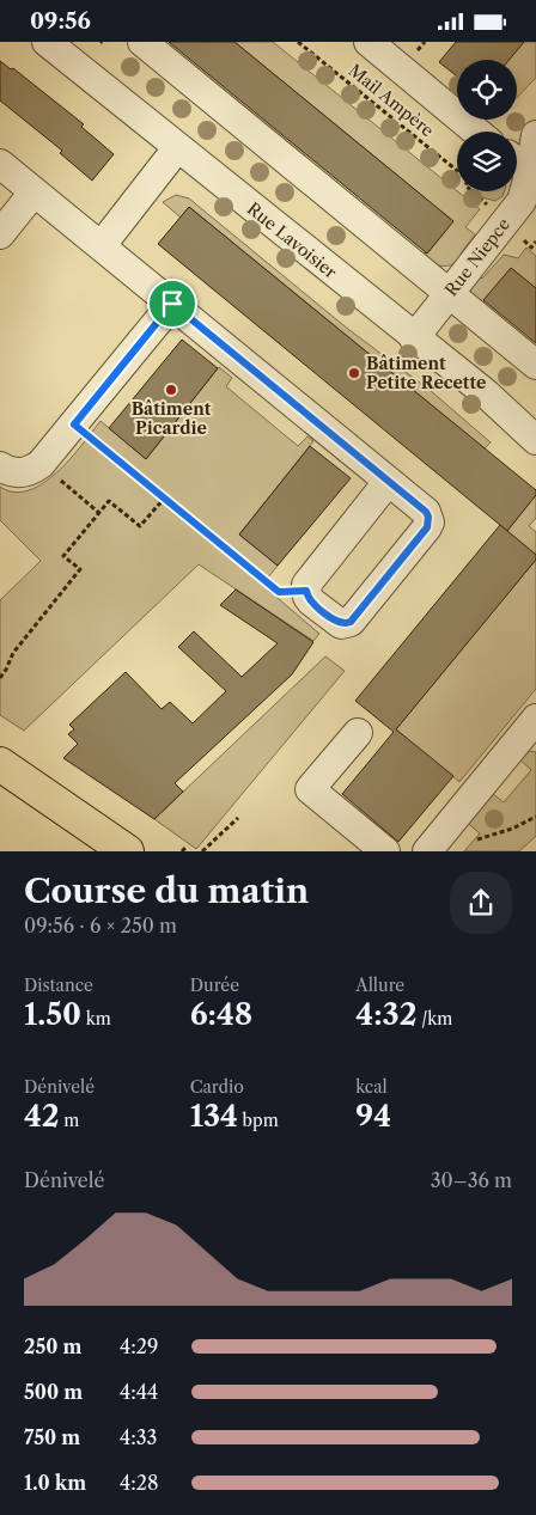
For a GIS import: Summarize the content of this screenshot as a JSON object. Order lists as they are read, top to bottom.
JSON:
{
  "streets": {
    "street": ["Rue Lavoisier", "Rue Niepce"],
    "path": ["Mail Ampère"]
  },
  "crossings": [
    ["Rue Lavoisier", "Rue Niepce"]
  ],
  "places": ["Bâtiment Petite Recette", "Bâtiment Picardie"],
  "page": {
    "status": "09:56",
    "heading": ["Course du matin", "09:56 · 6 × 250 m"],
    "stats": [
      ["Distance", "1.50 km"],
      ["Durée", "6:48"],
      ["Allure", "4:32 /km"],
      ["Dénivelé", "42 m"],
      ["Cardio", "134 bpm"],
      ["kcal", "94"]
    ],
    "chart": ["Dénivelé", "30–36 m"],
    "list": [
      {
        "name": "250 m",
        "note": "4:29"
      },
      {
        "name": "500 m",
        "note": "4:44"
      },
      {
        "name": "750 m",
        "note": "4:33"
      },
      {
        "name": "1.0 km",
        "note": "4:28"
      }
    ]
  }
}
